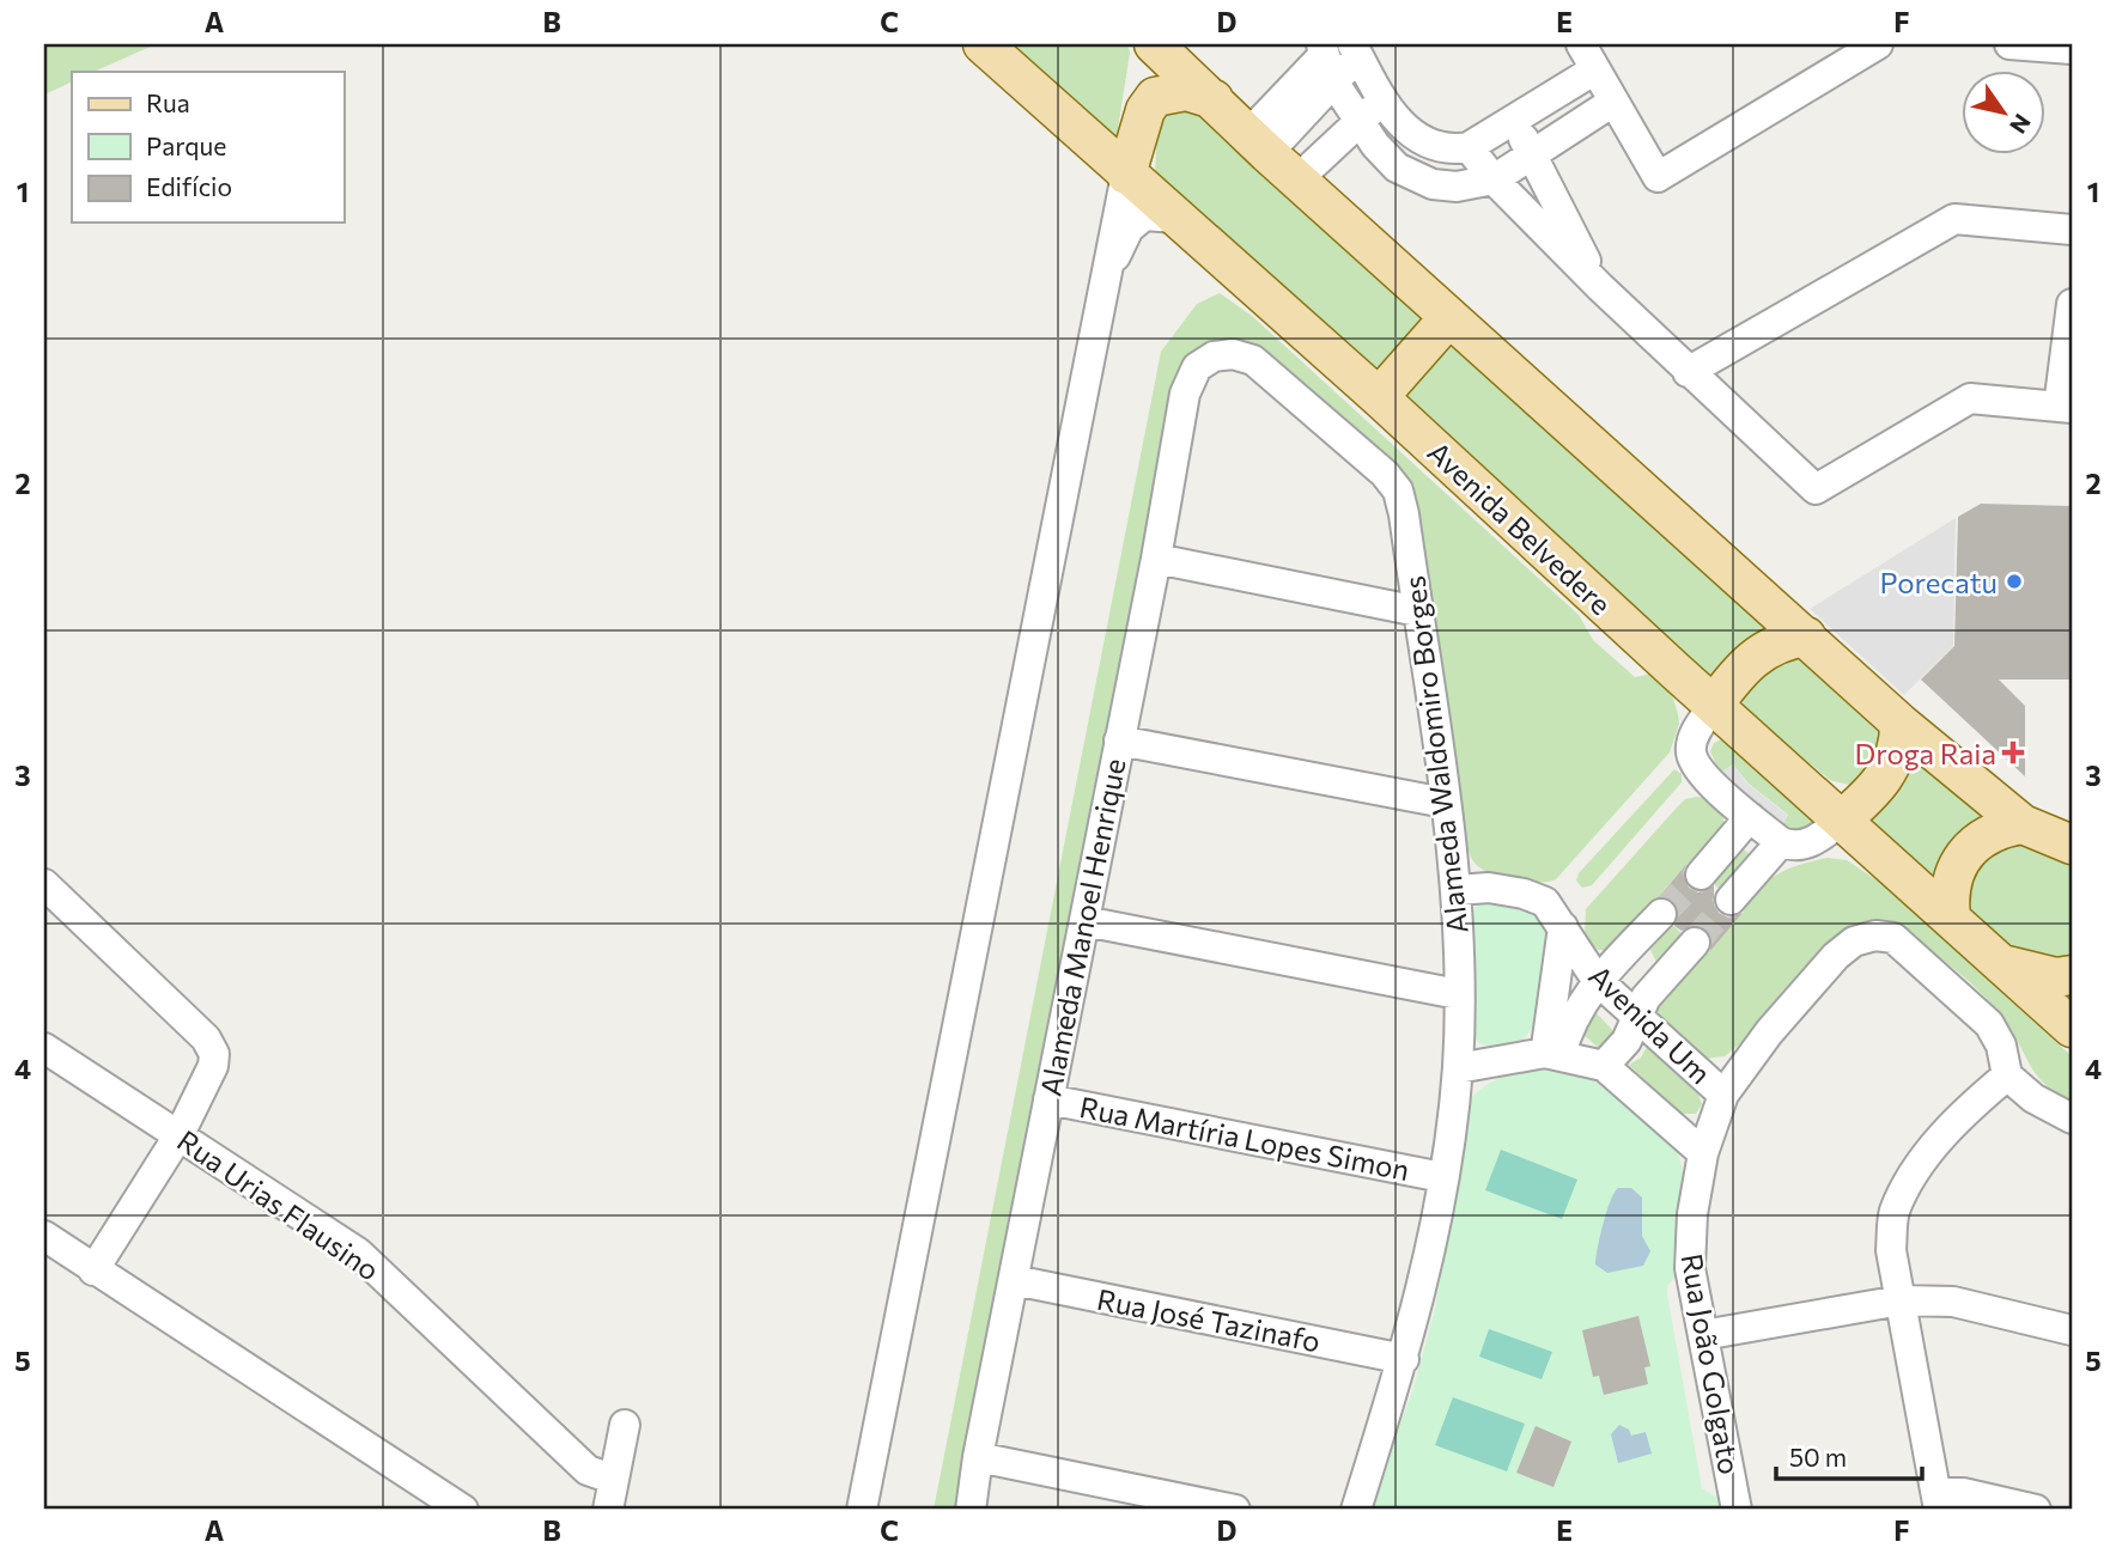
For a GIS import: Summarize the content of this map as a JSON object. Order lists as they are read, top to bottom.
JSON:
{
  "streets": {
    "main road": ["Avenida Belvedere"],
    "street": [
      "Alameda Waldomiro Borges",
      "Alameda Manoel Henrique",
      "Avenida Um",
      "Rua Martíria Lopes Simon",
      "Rua Urias Flausino",
      "Rua José Tazinafo",
      "Rua João Golgato"
    ]
  },
  "crossings": [
    ["Alameda Waldomiro Borges", "Alameda Manoel Henrique"],
    ["Alameda Waldomiro Borges", "Avenida Um"],
    ["Alameda Waldomiro Borges", "Rua Martíria Lopes Simon"],
    ["Alameda Waldomiro Borges", "Rua José Tazinafo"],
    ["Alameda Manoel Henrique", "Rua Martíria Lopes Simon"],
    ["Alameda Manoel Henrique", "Rua José Tazinafo"],
    ["Avenida Um", "Rua João Golgato"]
  ],
  "places": {
    "other": ["Porecatu"],
    "health": ["Droga Raia"]
  },
  "legend": ["Rua", "Parque", "Edifício"],
  "scale_bar": "50 m",
  "north": "bottom right",
  "grid": {
    "columns": [
      "A",
      "B",
      "C",
      "D",
      "E",
      "F"
    ],
    "rows": [
      "1",
      "2",
      "3",
      "4",
      "5"
    ]
  }
}
